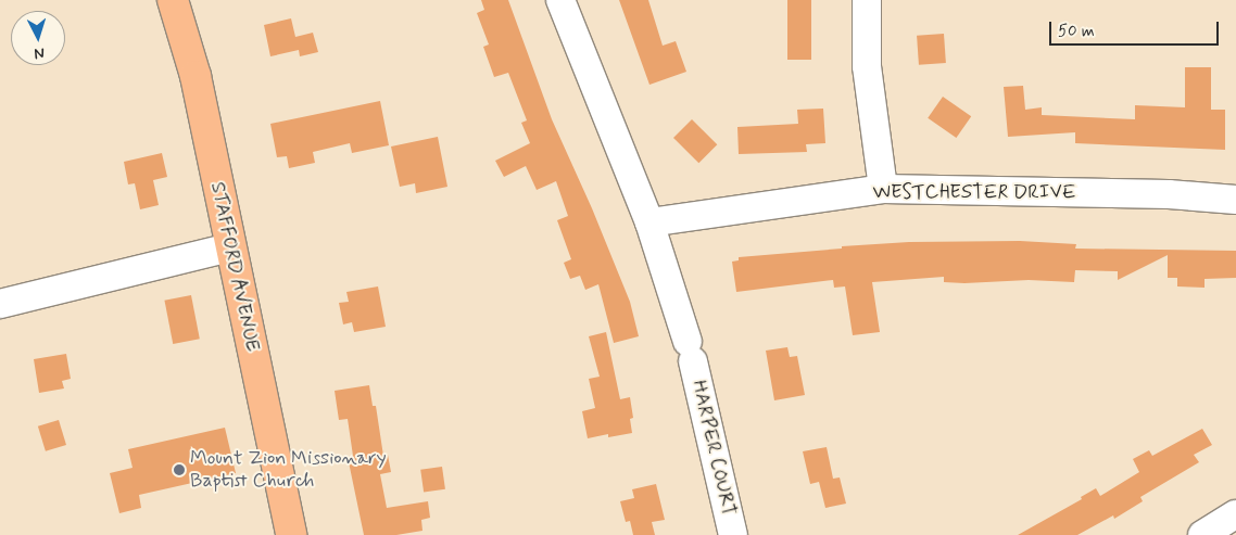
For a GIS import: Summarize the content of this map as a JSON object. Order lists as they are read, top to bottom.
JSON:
{
  "streets": {
    "main road": ["STAFFORD AVENUE"],
    "street": ["WESTCHESTER DRIVE", "HARPER COURT"]
  },
  "crossings": [
    ["WESTCHESTER DRIVE", "HARPER COURT"]
  ],
  "places": ["Mount Zion Missionary Baptist Church"],
  "scale_bar": "50 m",
  "north": "bottom"
}
